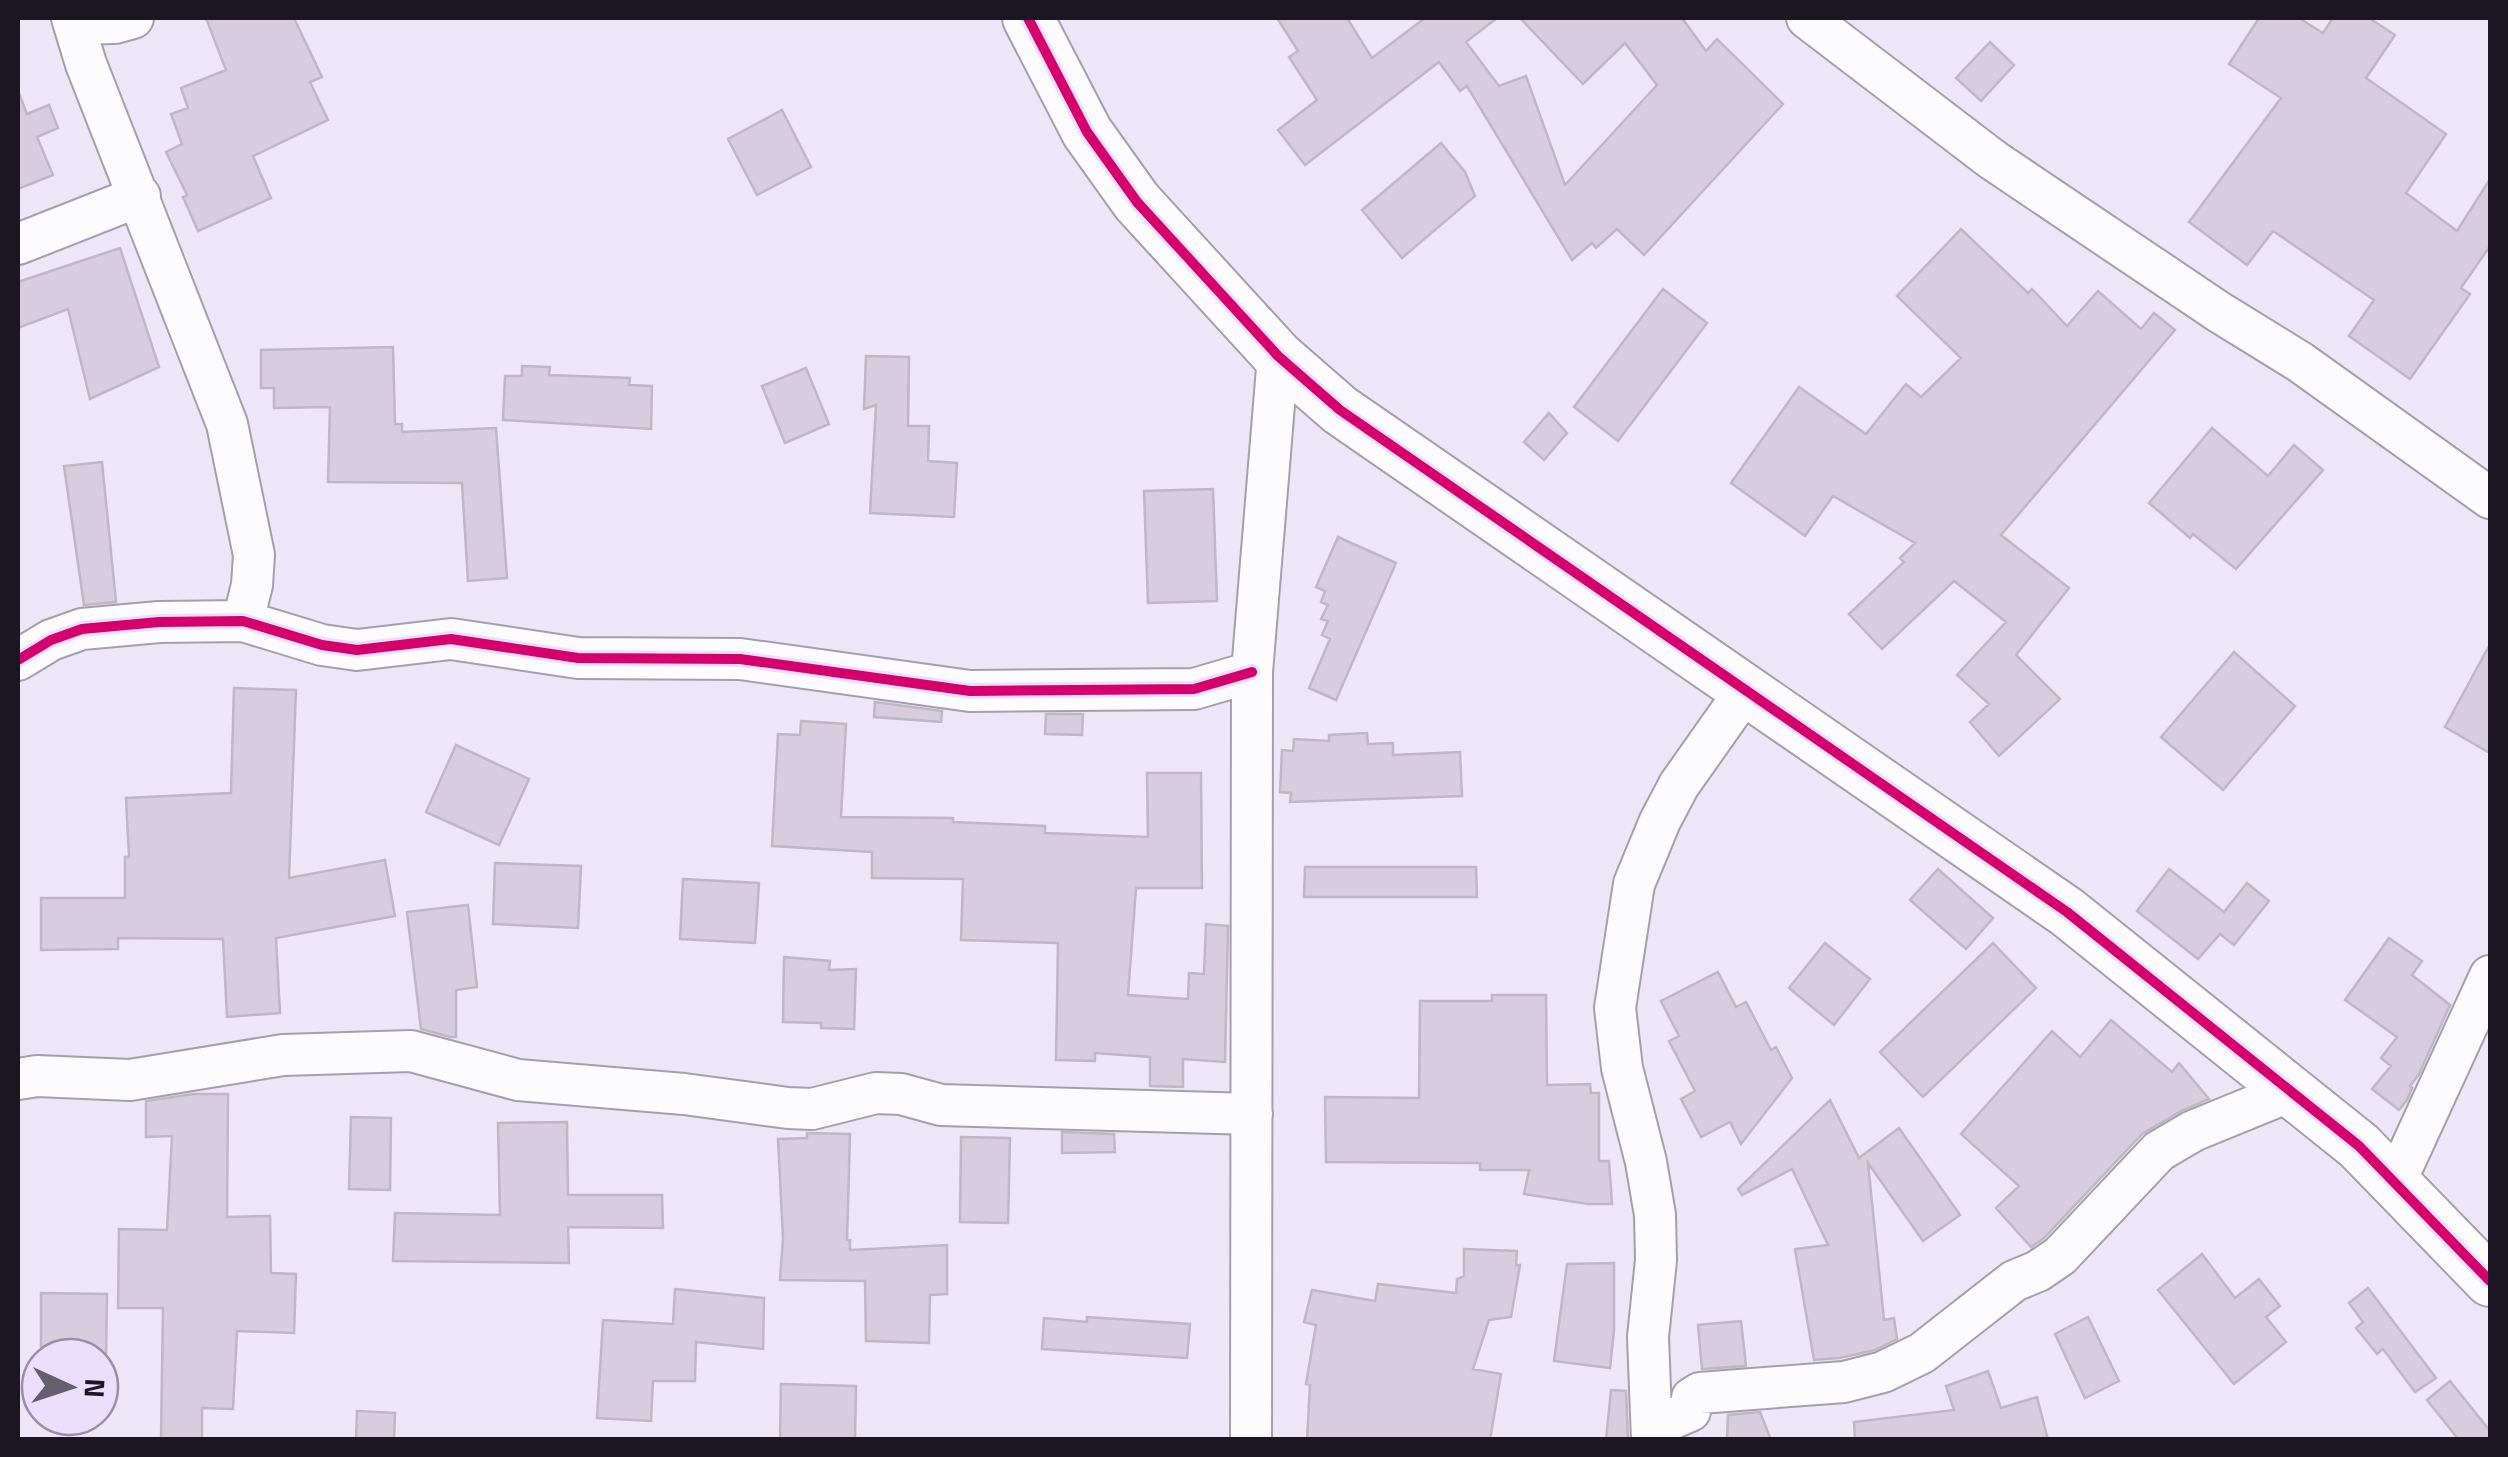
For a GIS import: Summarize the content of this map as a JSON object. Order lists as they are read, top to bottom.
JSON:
{
  "north": "right"
}
